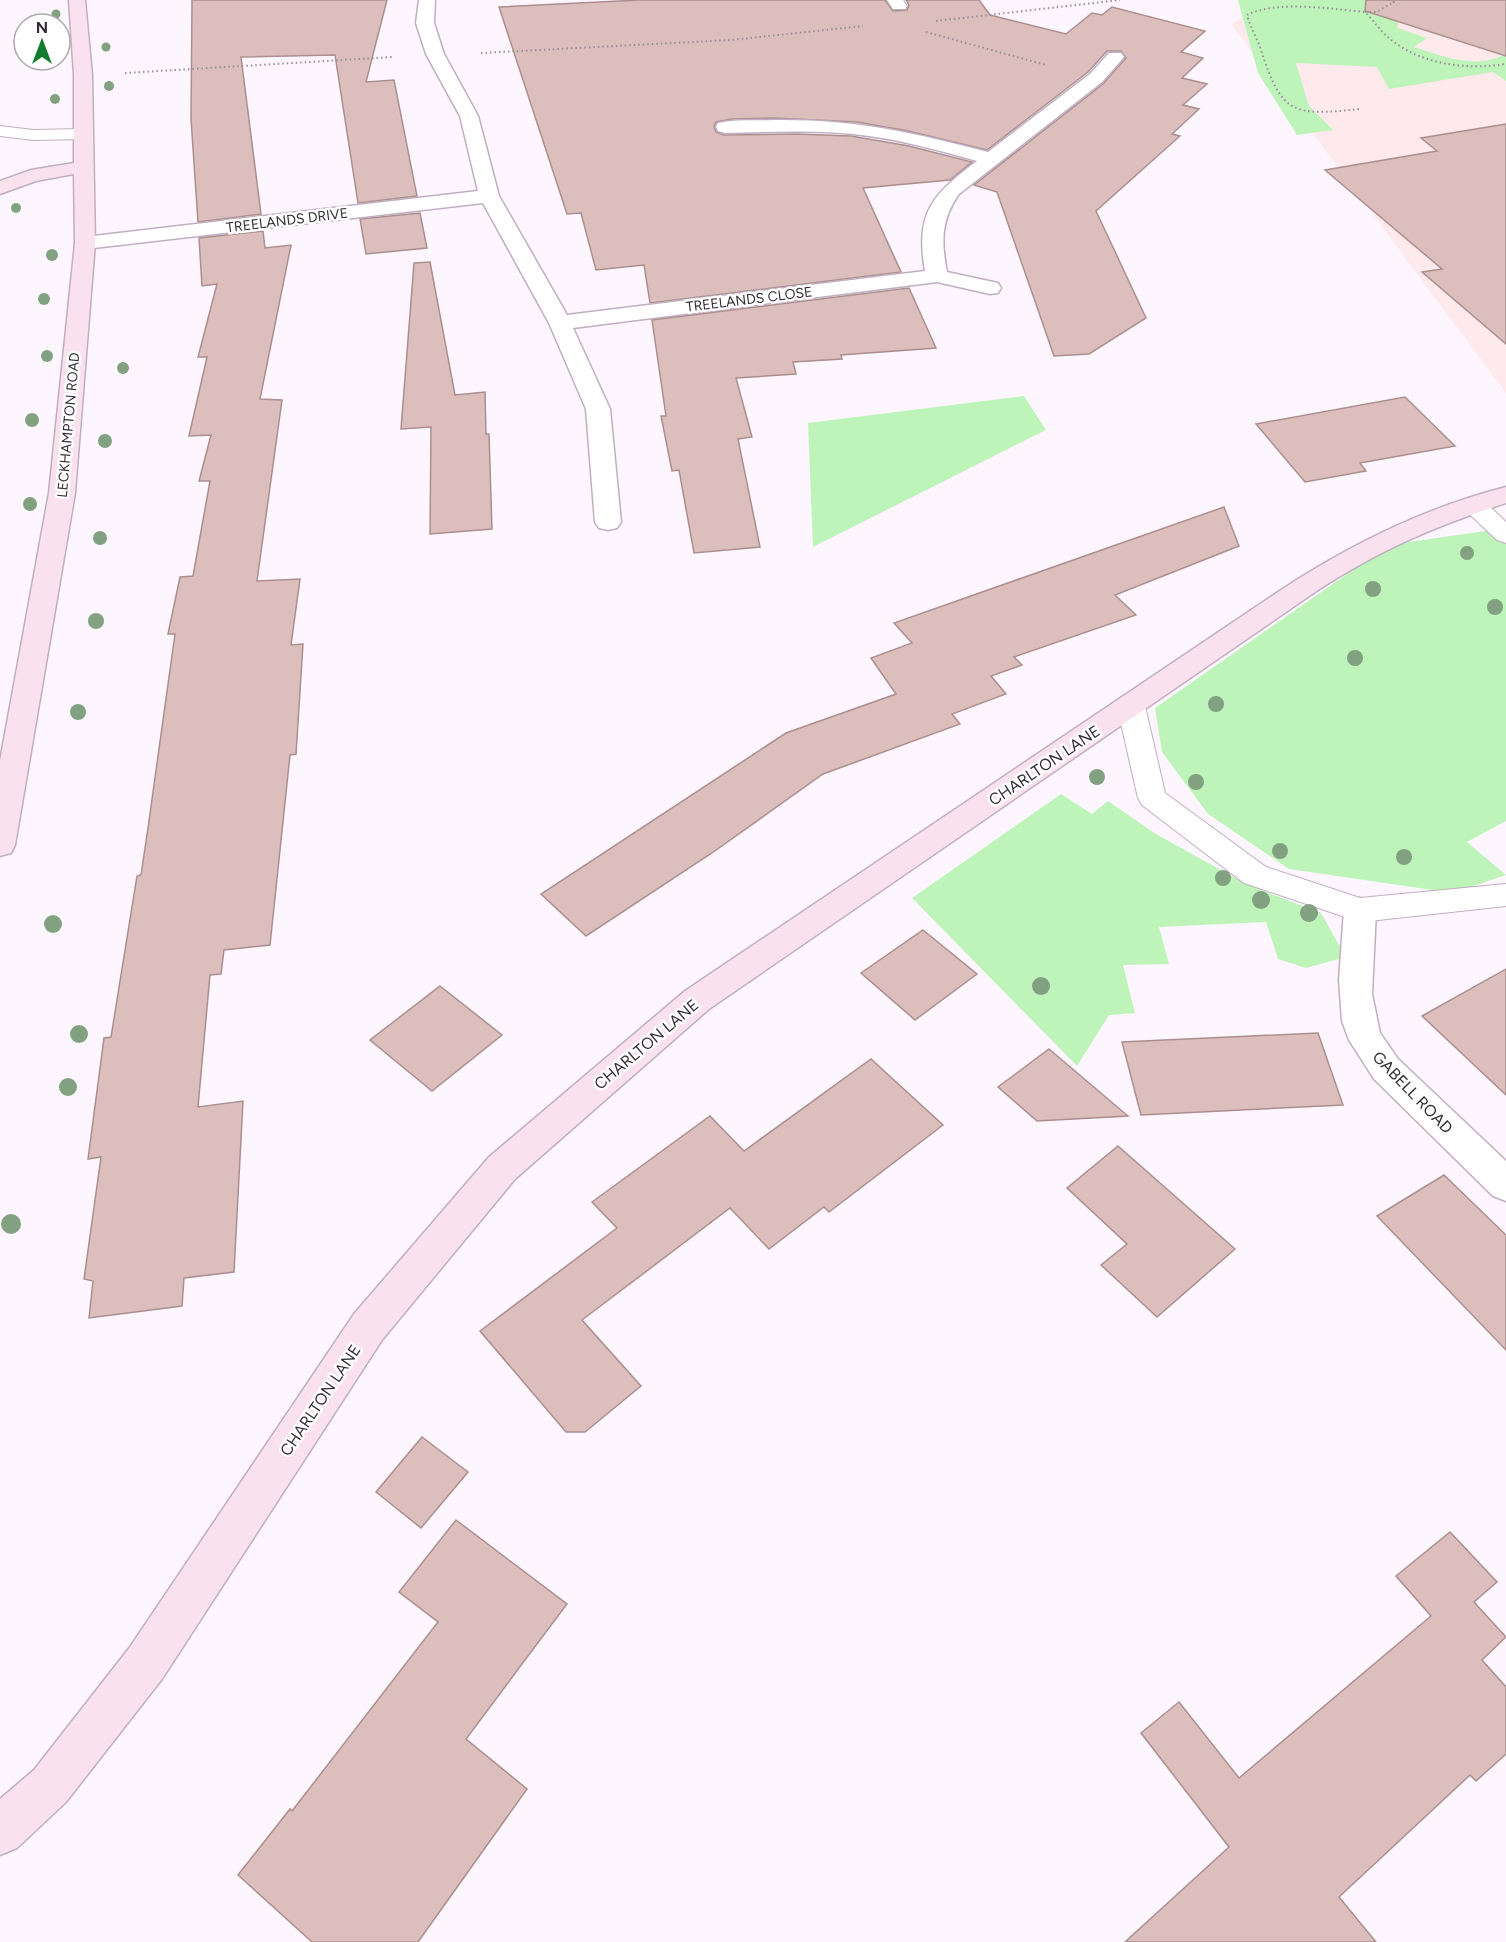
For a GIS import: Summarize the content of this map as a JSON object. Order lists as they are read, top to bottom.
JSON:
{
  "streets": {
    "street": [
      "TREELANDS DRIVE",
      "TREELANDS CLOSE",
      "LECKHAMPTON ROAD",
      "CHARLTON LANE",
      "GABELL ROAD"
    ]
  },
  "crossings": [
    ["TREELANDS DRIVE", "LECKHAMPTON ROAD"]
  ],
  "north": "top"
}
